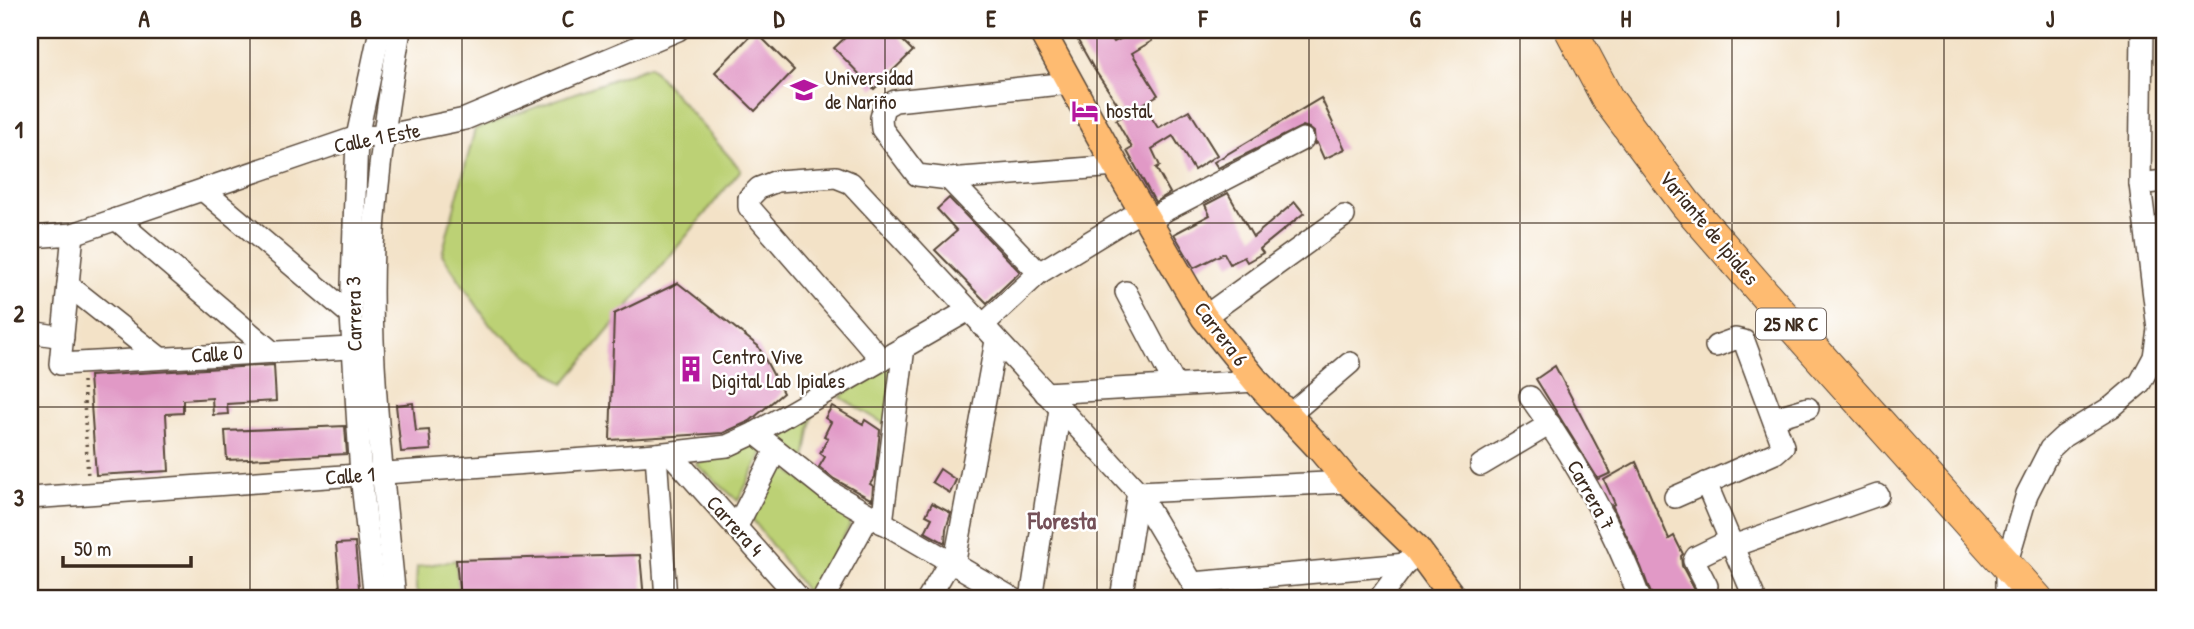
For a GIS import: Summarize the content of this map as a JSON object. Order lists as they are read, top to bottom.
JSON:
{
  "streets": {
    "highway": ["Variante de Ipiales", "25 NR C"],
    "main road": ["Carrera 6"],
    "street": [
      "Calle 1 Este",
      "Carrera 3",
      "Calle 0",
      "Calle 1",
      "Carrera 7",
      "Carrera 4"
    ]
  },
  "crossings": [
    ["Calle 1 Este", "Carrera 3"],
    ["Carrera 3", "Calle 0"],
    ["Carrera 3", "Calle 1"],
    ["Carrera 6", "Calle 1"],
    ["Calle 1", "Carrera 4"]
  ],
  "districts": ["Floresta"],
  "places": {
    "school or university": ["Universidad de Nariño"],
    "hotel": ["hostal"],
    "building": ["Centro Vive Digital Lab Ipiales"]
  },
  "scale_bar": "50 m",
  "grid": {
    "columns": [
      "A",
      "B",
      "C",
      "D",
      "E",
      "F",
      "G",
      "H",
      "I",
      "J"
    ],
    "rows": ["1", "2", "3"]
  }
}
